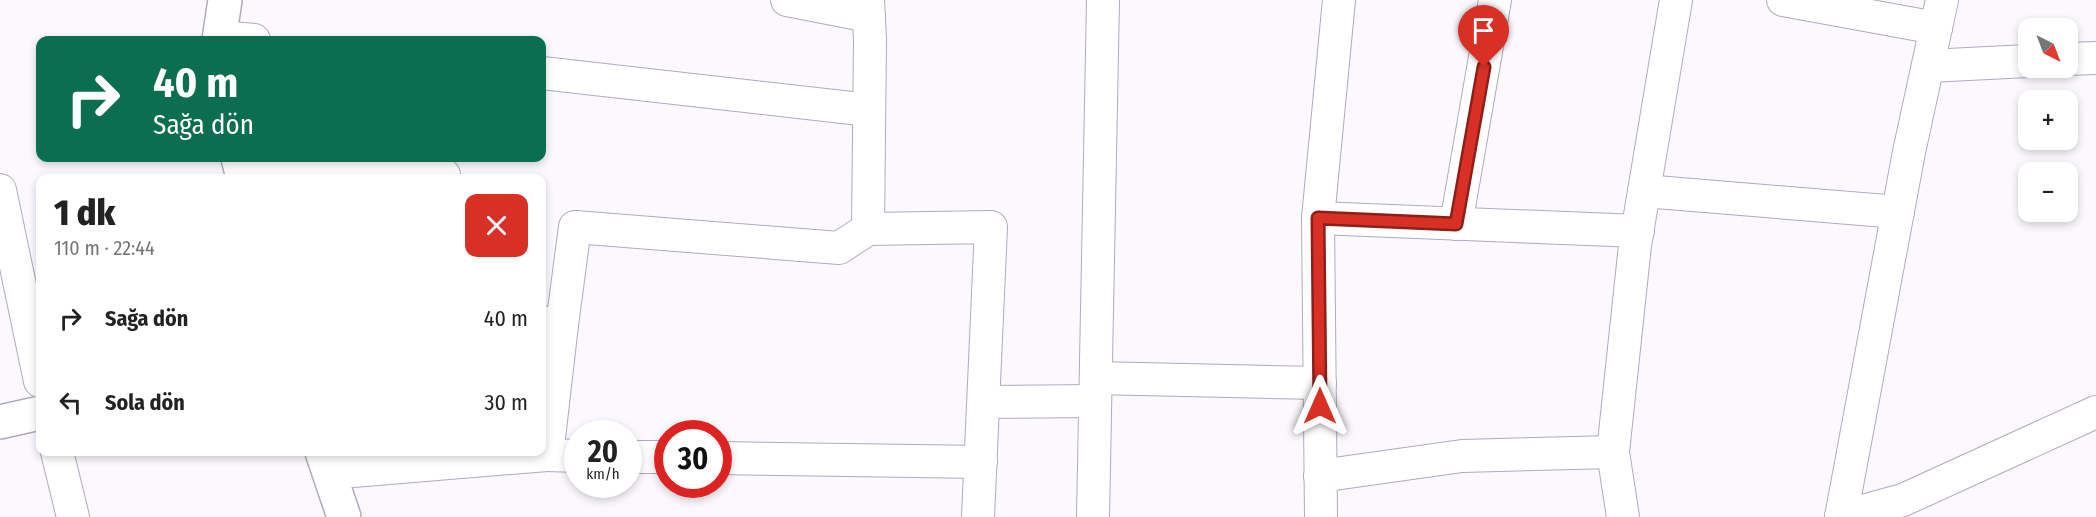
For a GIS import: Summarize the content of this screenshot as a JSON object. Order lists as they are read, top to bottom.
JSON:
{
  "north": "bottom right",
  "page": {
    "map_buttons": ["+", "−"],
    "turn": ["40 m", "Sağa dön"],
    "heading": ["1 dk", "110 m · 22:44"],
    "list": [
      {
        "name": "Sağa dön",
        "value": "40 m"
      },
      {
        "name": "Sola dön",
        "value": "30 m"
      }
    ],
    "speed": "20 km/h",
    "limit": "30"
  }
}
